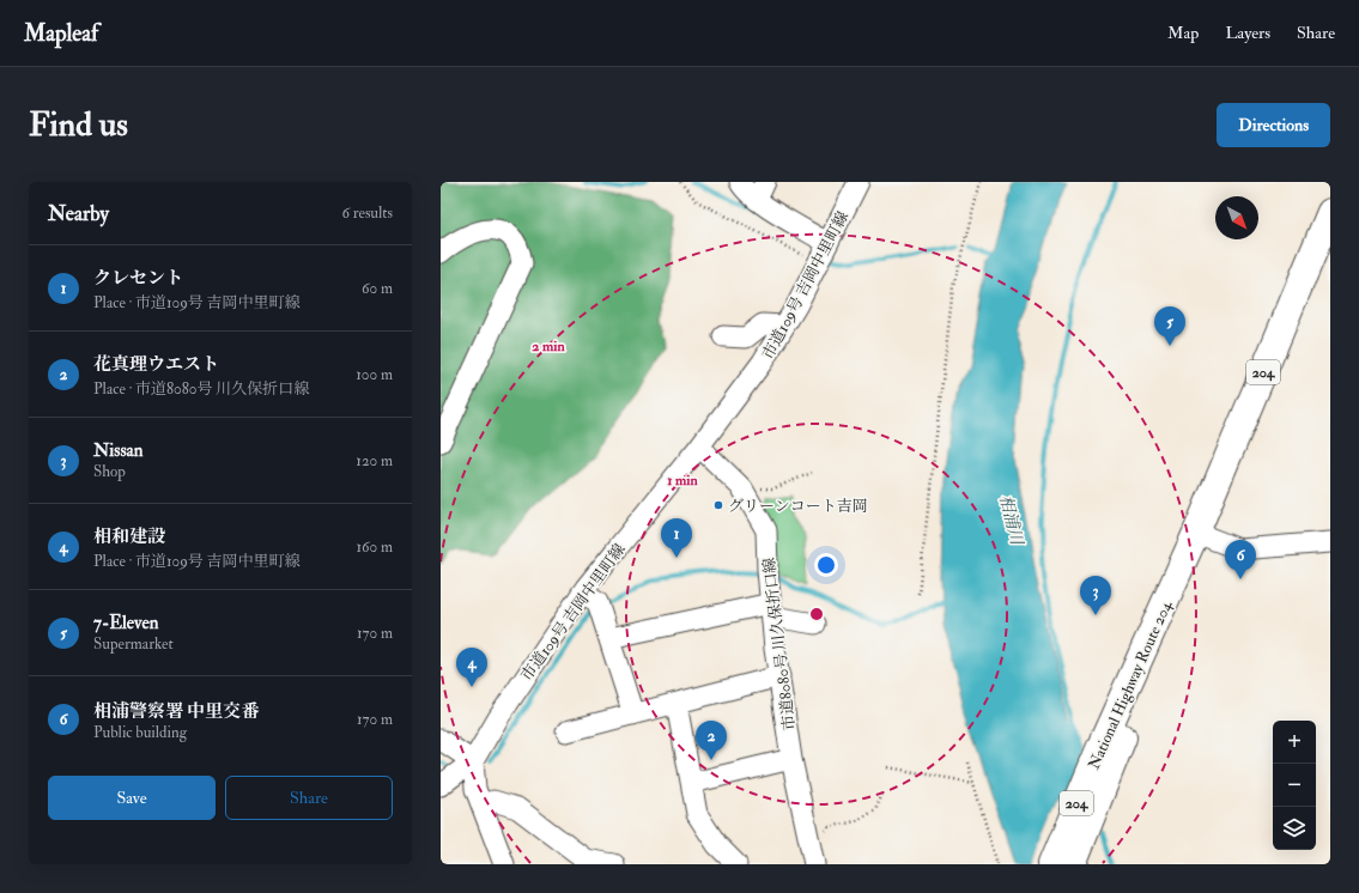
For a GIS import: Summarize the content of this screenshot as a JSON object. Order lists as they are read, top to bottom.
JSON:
{
  "streets": {
    "highway": ["204", "National Highway Route 204"],
    "street": ["市道109号 吉岡中里町線", "市道8080号 川久保折口線"]
  },
  "crossings": [
    ["市道109号 吉岡中里町線", "市道8080号 川久保折口線"]
  ],
  "water": ["相浦川"],
  "places": ["グリーンコート吉岡"],
  "north": "bottom right",
  "page": {
    "header": "Mapleaf",
    "nav": ["Map", "Layers", "Share"],
    "buttons": [
      "Directions",
      ["Save", "Share"]
    ],
    "title": "Find us",
    "heading": ["Nearby", "6 results"],
    "list": [
      {
        "mark": "1",
        "name": "クレセント",
        "note": "Place · 市道109号 吉岡中里町線",
        "value": "60 m"
      },
      {
        "mark": "2",
        "name": "花真理ウエスト",
        "note": "Place · 市道8080号 川久保折口線",
        "value": "100 m"
      },
      {
        "mark": "3",
        "name": "Nissan",
        "note": "Shop",
        "value": "120 m"
      },
      {
        "mark": "4",
        "name": "相和建設",
        "note": "Place · 市道109号 吉岡中里町線",
        "value": "160 m"
      },
      {
        "mark": "5",
        "name": "7-Eleven",
        "note": "Supermarket",
        "value": "170 m"
      },
      {
        "mark": "6",
        "name": "相浦警察署 中里交番",
        "note": "Public building",
        "value": "170 m"
      }
    ],
    "pins": [
      "5",
      "1",
      "6",
      "3",
      "4",
      "2"
    ],
    "map_buttons": ["+", "−"]
  },
  "rings": ["2 min", "1 min"]
}
